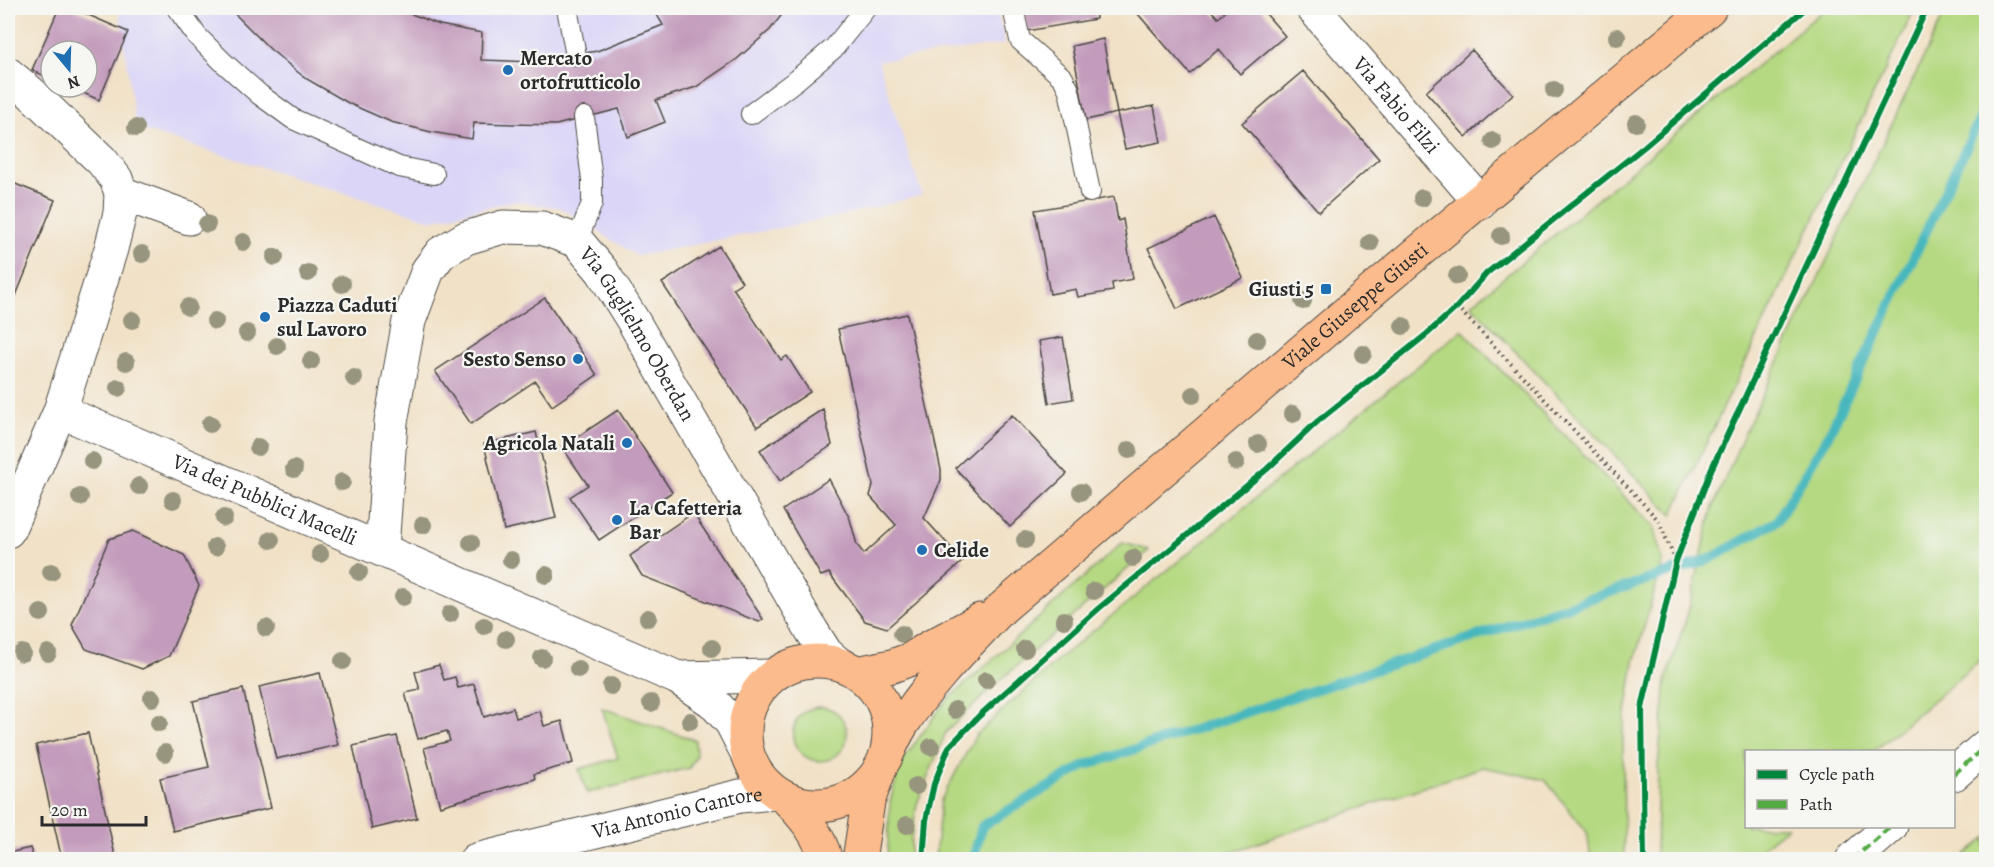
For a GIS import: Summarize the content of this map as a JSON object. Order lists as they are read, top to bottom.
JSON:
{
  "streets": {
    "main road": ["Viale Giuseppe Giusti"],
    "street": [
      "Via Fabio Filzi",
      "Via Guglielmo Oberdan",
      "Via dei Pubblici Macelli",
      "Via Antonio Cantore"
    ]
  },
  "crossings": [
    ["Via Fabio Filzi", "Viale Giuseppe Giusti"],
    ["Viale Giuseppe Giusti", "Via Guglielmo Oberdan"],
    ["Viale Giuseppe Giusti", "Via dei Pubblici Macelli"],
    ["Viale Giuseppe Giusti", "Via Antonio Cantore"],
    ["Via Guglielmo Oberdan", "Via dei Pubblici Macelli"],
    ["Via Guglielmo Oberdan", "Via Antonio Cantore"],
    ["Via dei Pubblici Macelli", "Via Antonio Cantore"]
  ],
  "places": {
    "other": [
      "Mercato ortofrutticolo",
      "Piazza Caduti sul Lavoro",
      "Sesto Senso",
      "Agricola Natali",
      "La Cafetteria Bar",
      "Celide"
    ],
    "transit": ["Giusti 5"]
  },
  "legend": ["Cycle path", "Path"],
  "scale_bar": "20 m",
  "north": "bottom"
}
